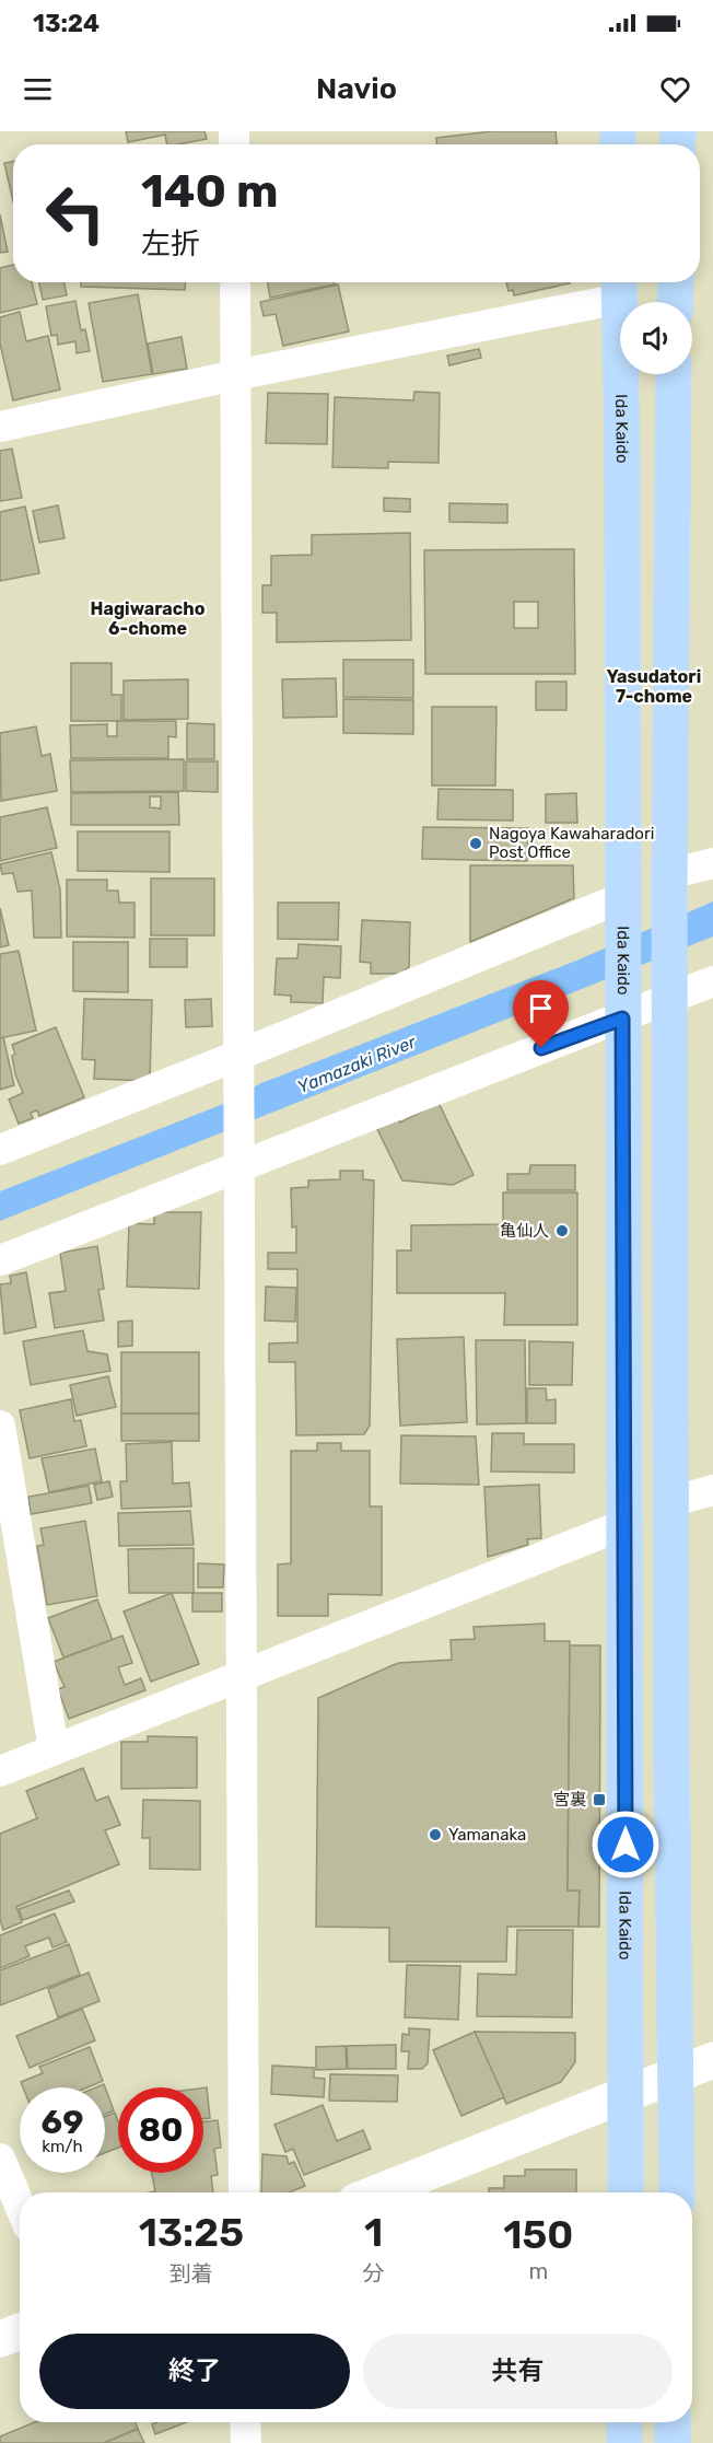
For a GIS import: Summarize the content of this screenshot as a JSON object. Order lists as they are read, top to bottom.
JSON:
{
  "streets": {
    "highway": ["Ida Kaido"]
  },
  "districts": ["Hagiwaracho 6-chome", "Yasudatori 7-chome"],
  "water": ["Yamazaki River"],
  "places": {
    "other": ["Nagoya Kawaharadori Post Office", "亀仙人", "Yamanaka"],
    "transit": ["宮裏"]
  },
  "page": {
    "status": "13:24",
    "header": "Navio",
    "turn": ["140 m", "左折"],
    "speed": "69 km/h",
    "limit": "80",
    "eta": [
      "13:25",
      "到着",
      "1",
      "分",
      "150",
      "m"
    ],
    "buttons": ["終了", "共有"]
  }
}
